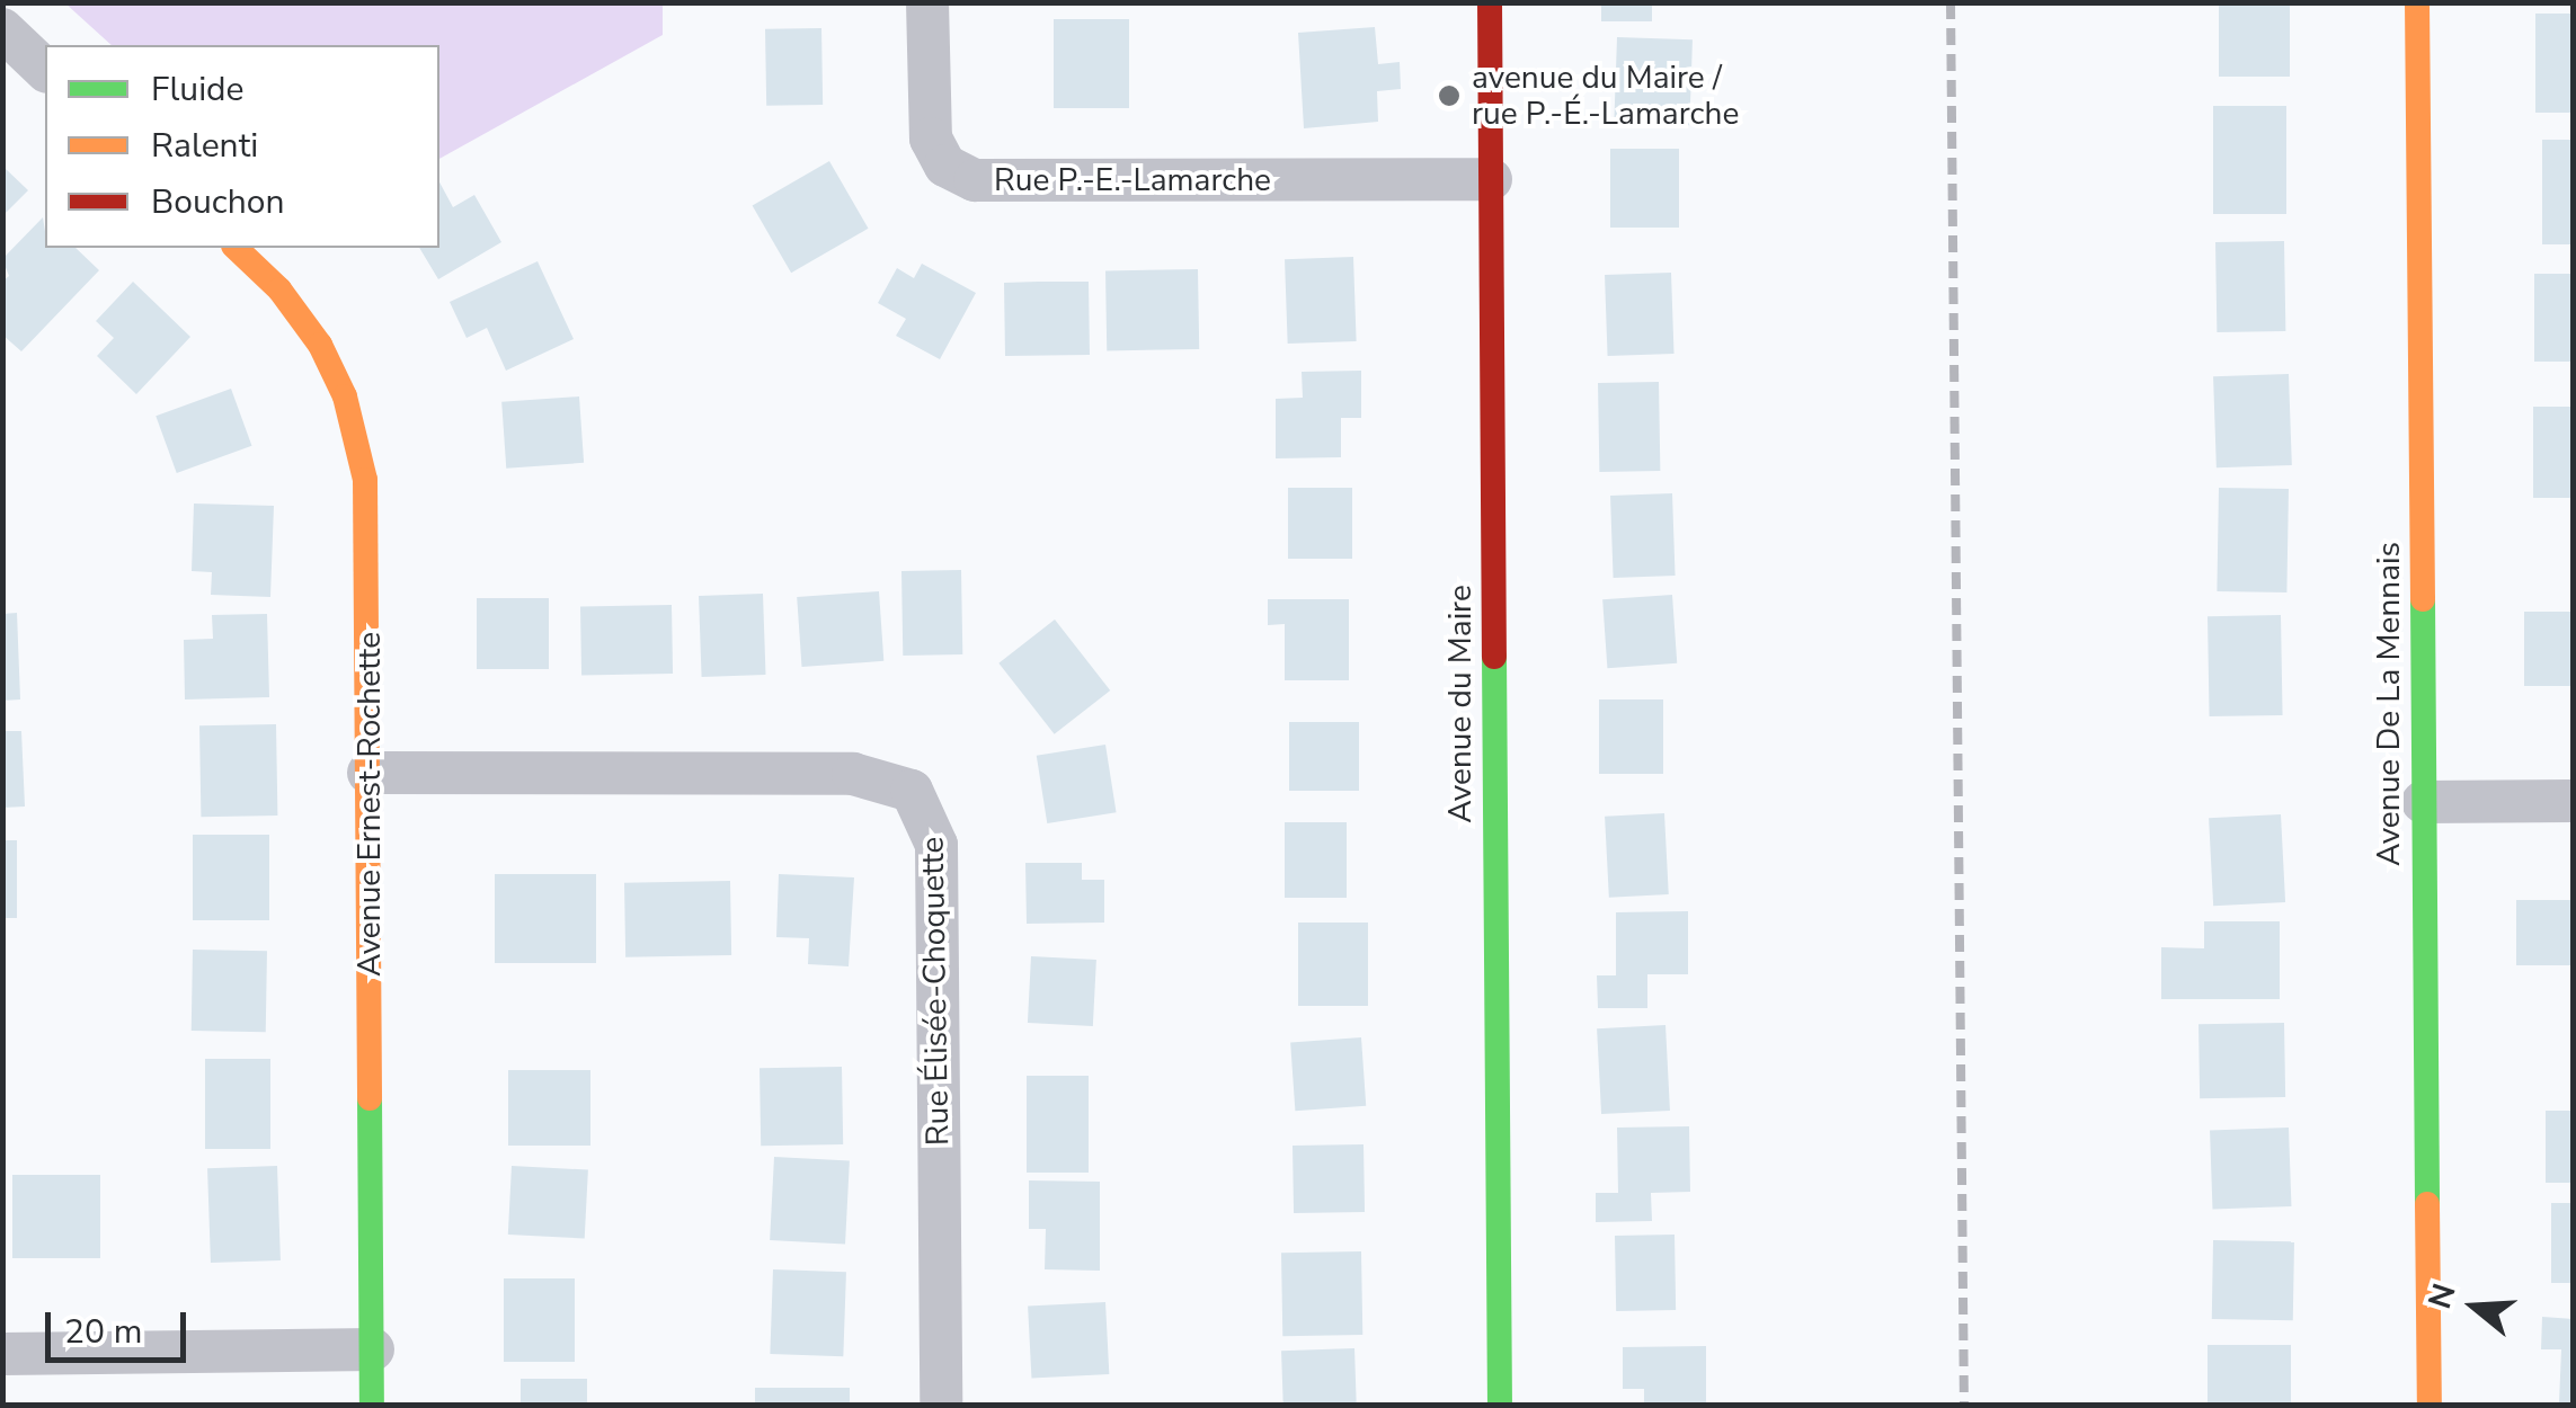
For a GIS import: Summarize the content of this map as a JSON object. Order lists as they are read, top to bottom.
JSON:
{
  "streets": {
    "street": [
      "Rue P.-E.-Lamarche",
      "Avenue du Maire",
      "Avenue De La Mennais",
      "Avenue Ernest-Rochette",
      "Rue Élisée-Choquette"
    ]
  },
  "crossings": [
    ["Rue P.-E.-Lamarche", "Avenue du Maire"],
    ["Avenue Ernest-Rochette", "Rue Élisée-Choquette"]
  ],
  "places": ["avenue du Maire / rue P.-É.-Lamarche"],
  "legend": ["Fluide", "Ralenti", "Bouchon"],
  "scale_bar": "20 m",
  "north": "left"
}
